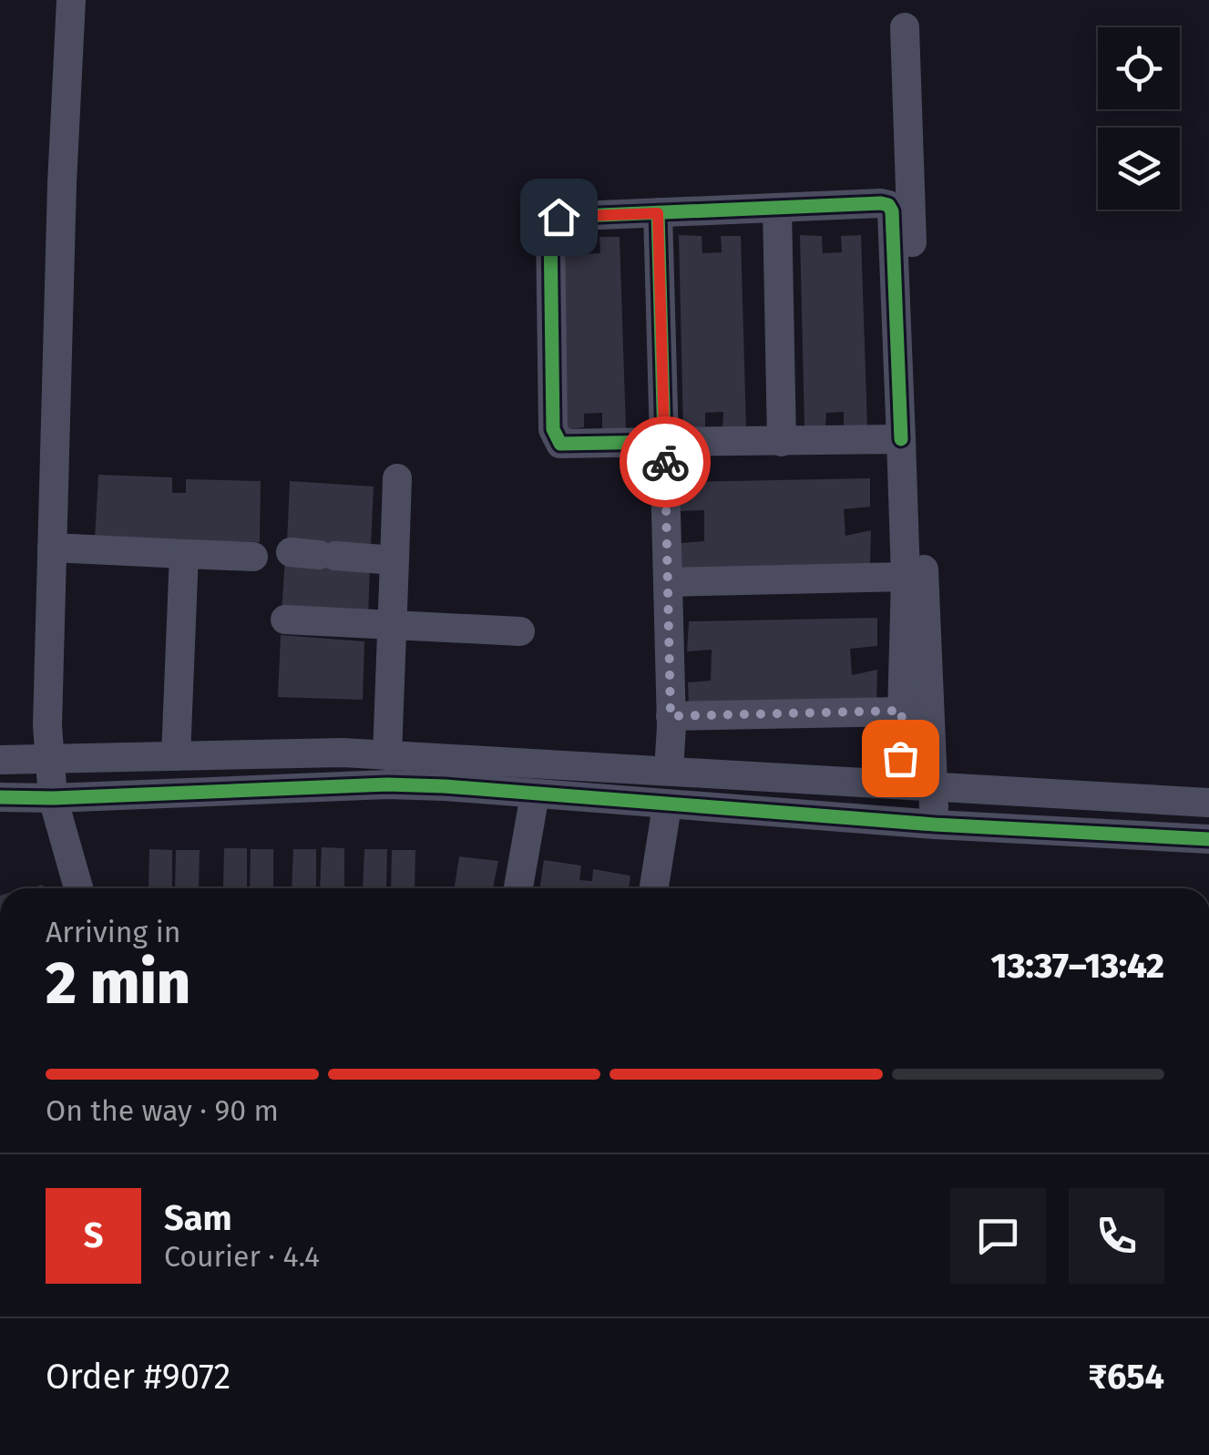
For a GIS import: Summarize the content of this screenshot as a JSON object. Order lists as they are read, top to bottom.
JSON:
{
  "page": {
    "heading": ["2 min", "Arriving in", "13:37–13:42"],
    "panel": [
      "Sam",
      "Courier · 4.4",
      "Order #9072",
      "₹654"
    ],
    "bar": "On the way · 90 m",
    "round": "S"
  }
}
